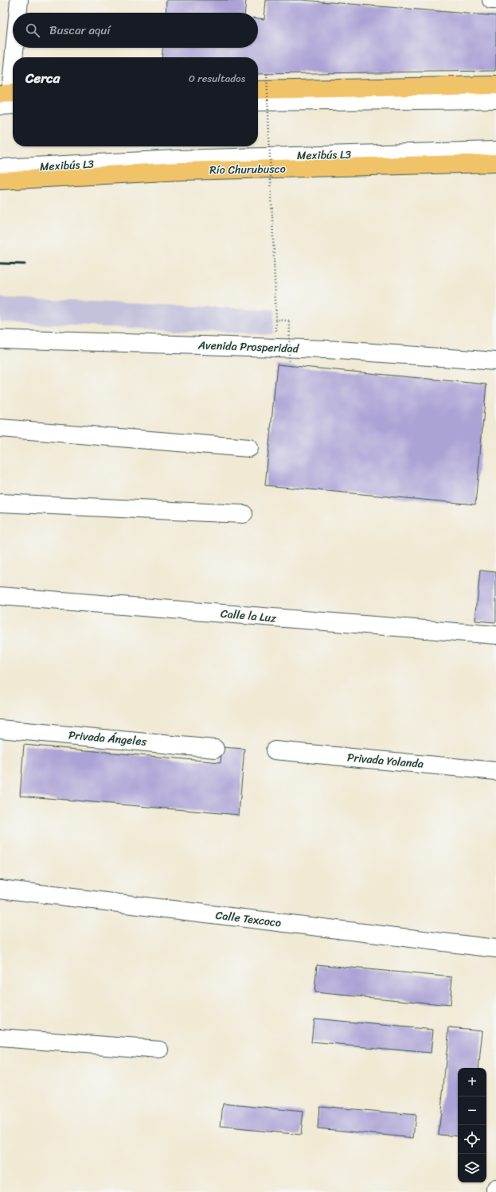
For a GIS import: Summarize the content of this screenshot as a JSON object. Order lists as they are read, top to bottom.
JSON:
{
  "streets": {
    "main road": ["Río Churubusco"],
    "street": [
      "Mexibús L3",
      "Avenida Prosperidad",
      "Calle la Luz",
      "Privada Ángeles",
      "Privada Yolanda",
      "Calle Texcoco"
    ]
  },
  "page": {
    "search": "Buscar aquí",
    "heading": ["Cerca", "0 resultados"],
    "map_buttons": ["+", "−"]
  }
}
